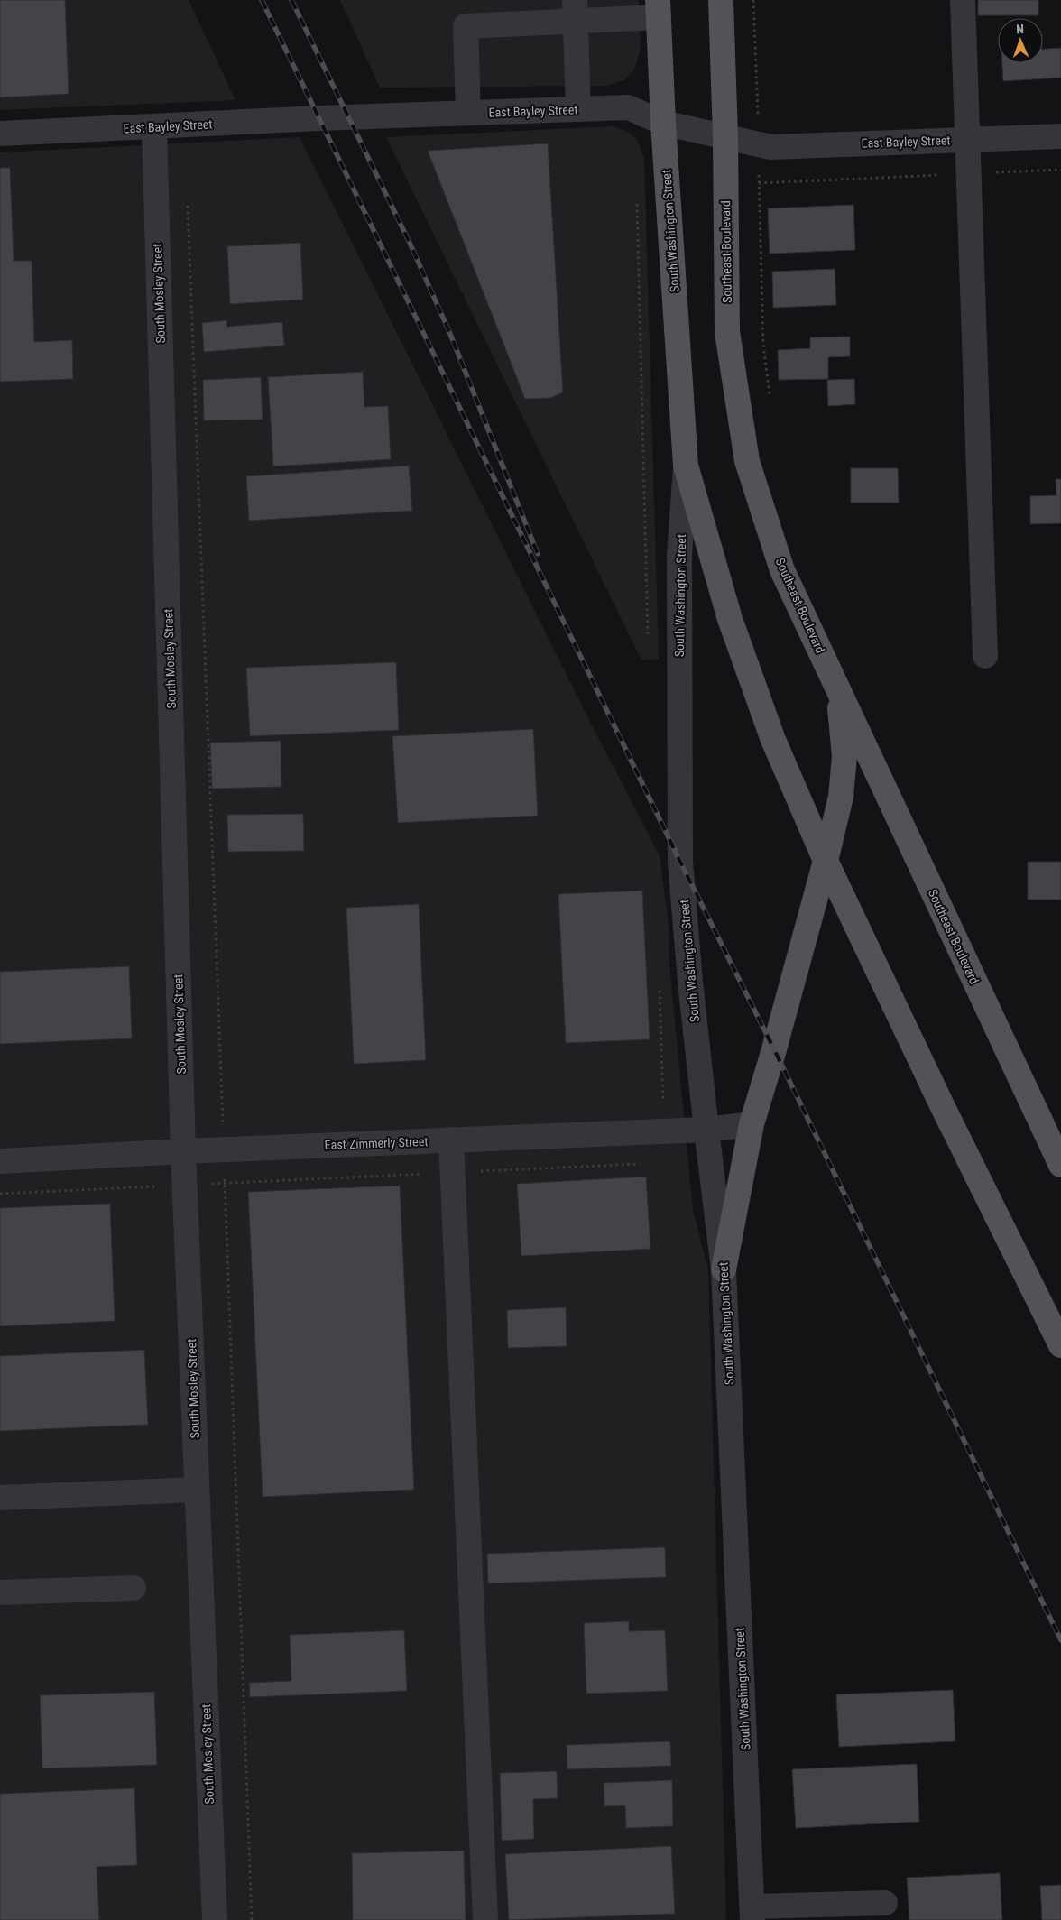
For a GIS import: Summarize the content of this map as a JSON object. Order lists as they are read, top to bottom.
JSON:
{
  "streets": {
    "main road": ["South Washington Street", "Southeast Boulevard"],
    "street": ["East Bayley Street", "South Mosley Street", "East Zimmerly Street"]
  },
  "crossings": [
    ["East Bayley Street", "South Washington Street"],
    ["East Bayley Street", "Southeast Boulevard"],
    ["East Bayley Street", "South Mosley Street"],
    ["South Washington Street", "East Zimmerly Street"],
    ["South Mosley Street", "East Zimmerly Street"]
  ],
  "north": "top"
}
